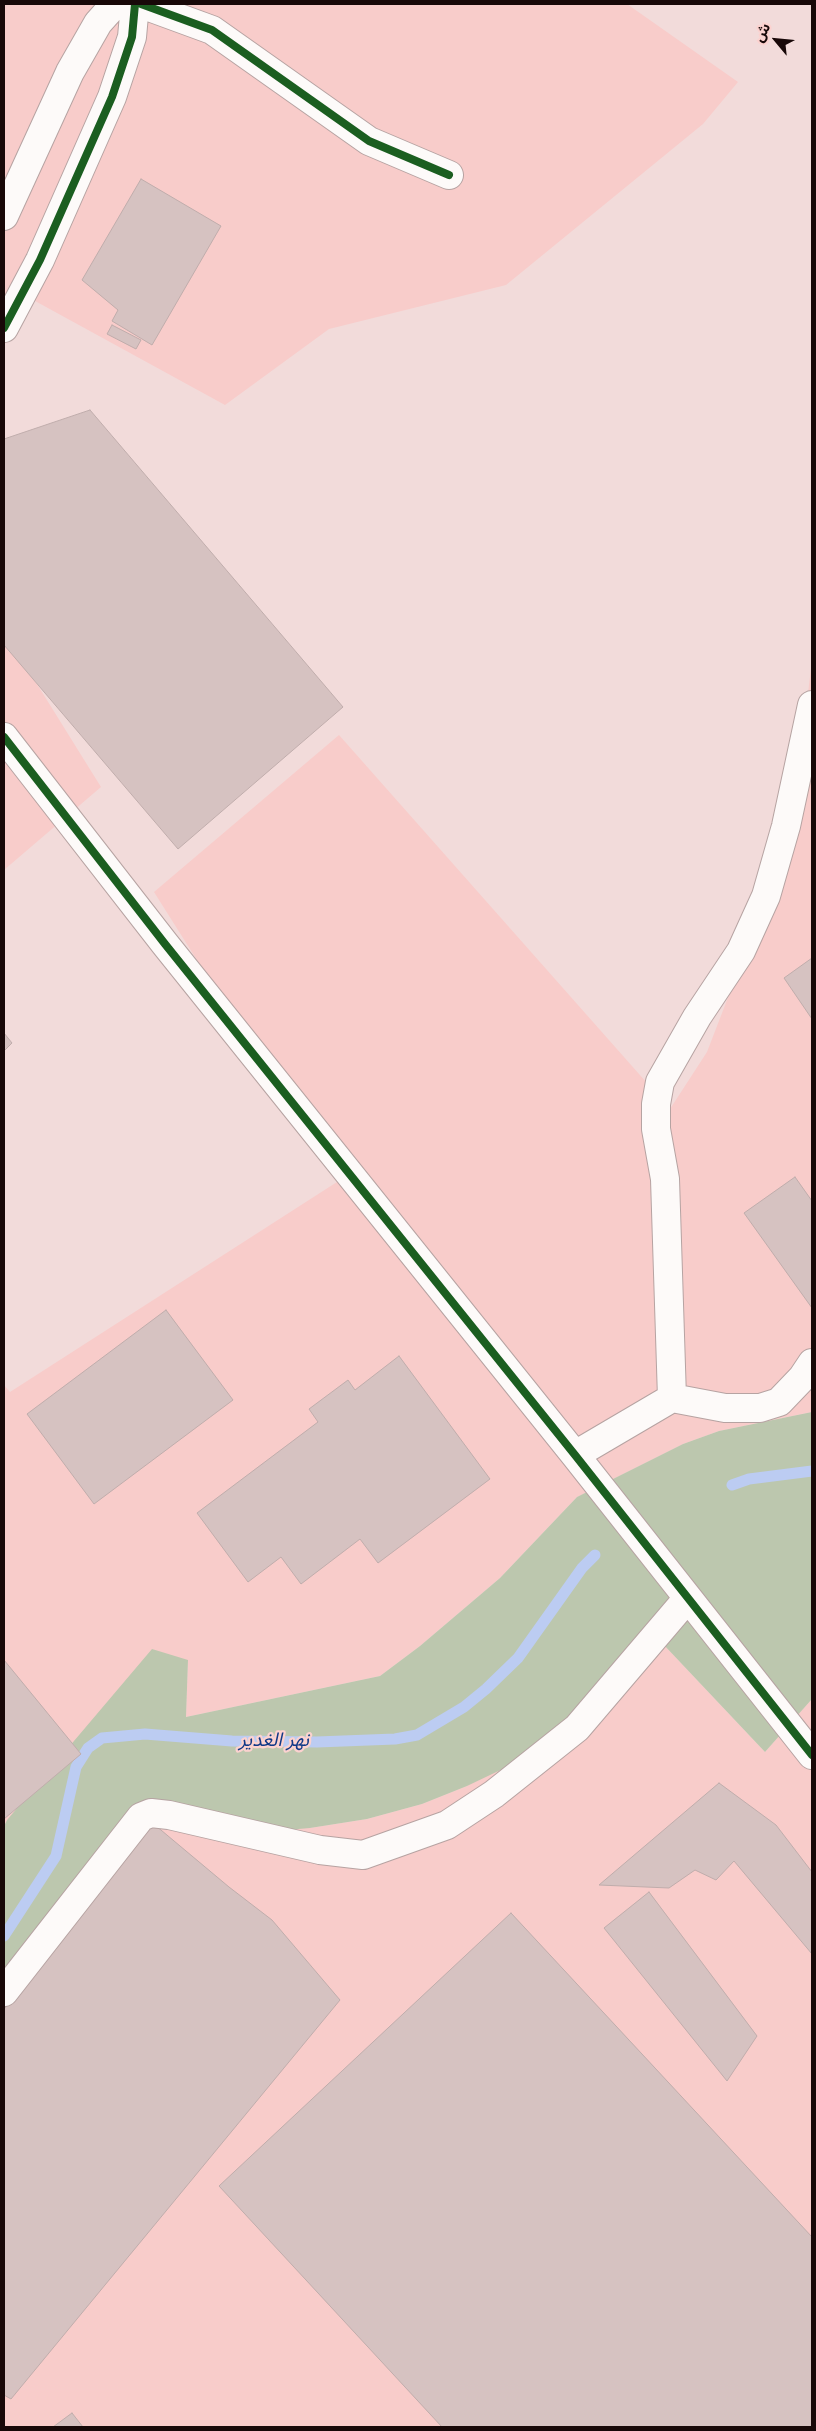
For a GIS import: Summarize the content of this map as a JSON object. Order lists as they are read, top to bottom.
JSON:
{
  "water": ["نهر الغدير"],
  "north": "top left"
}
